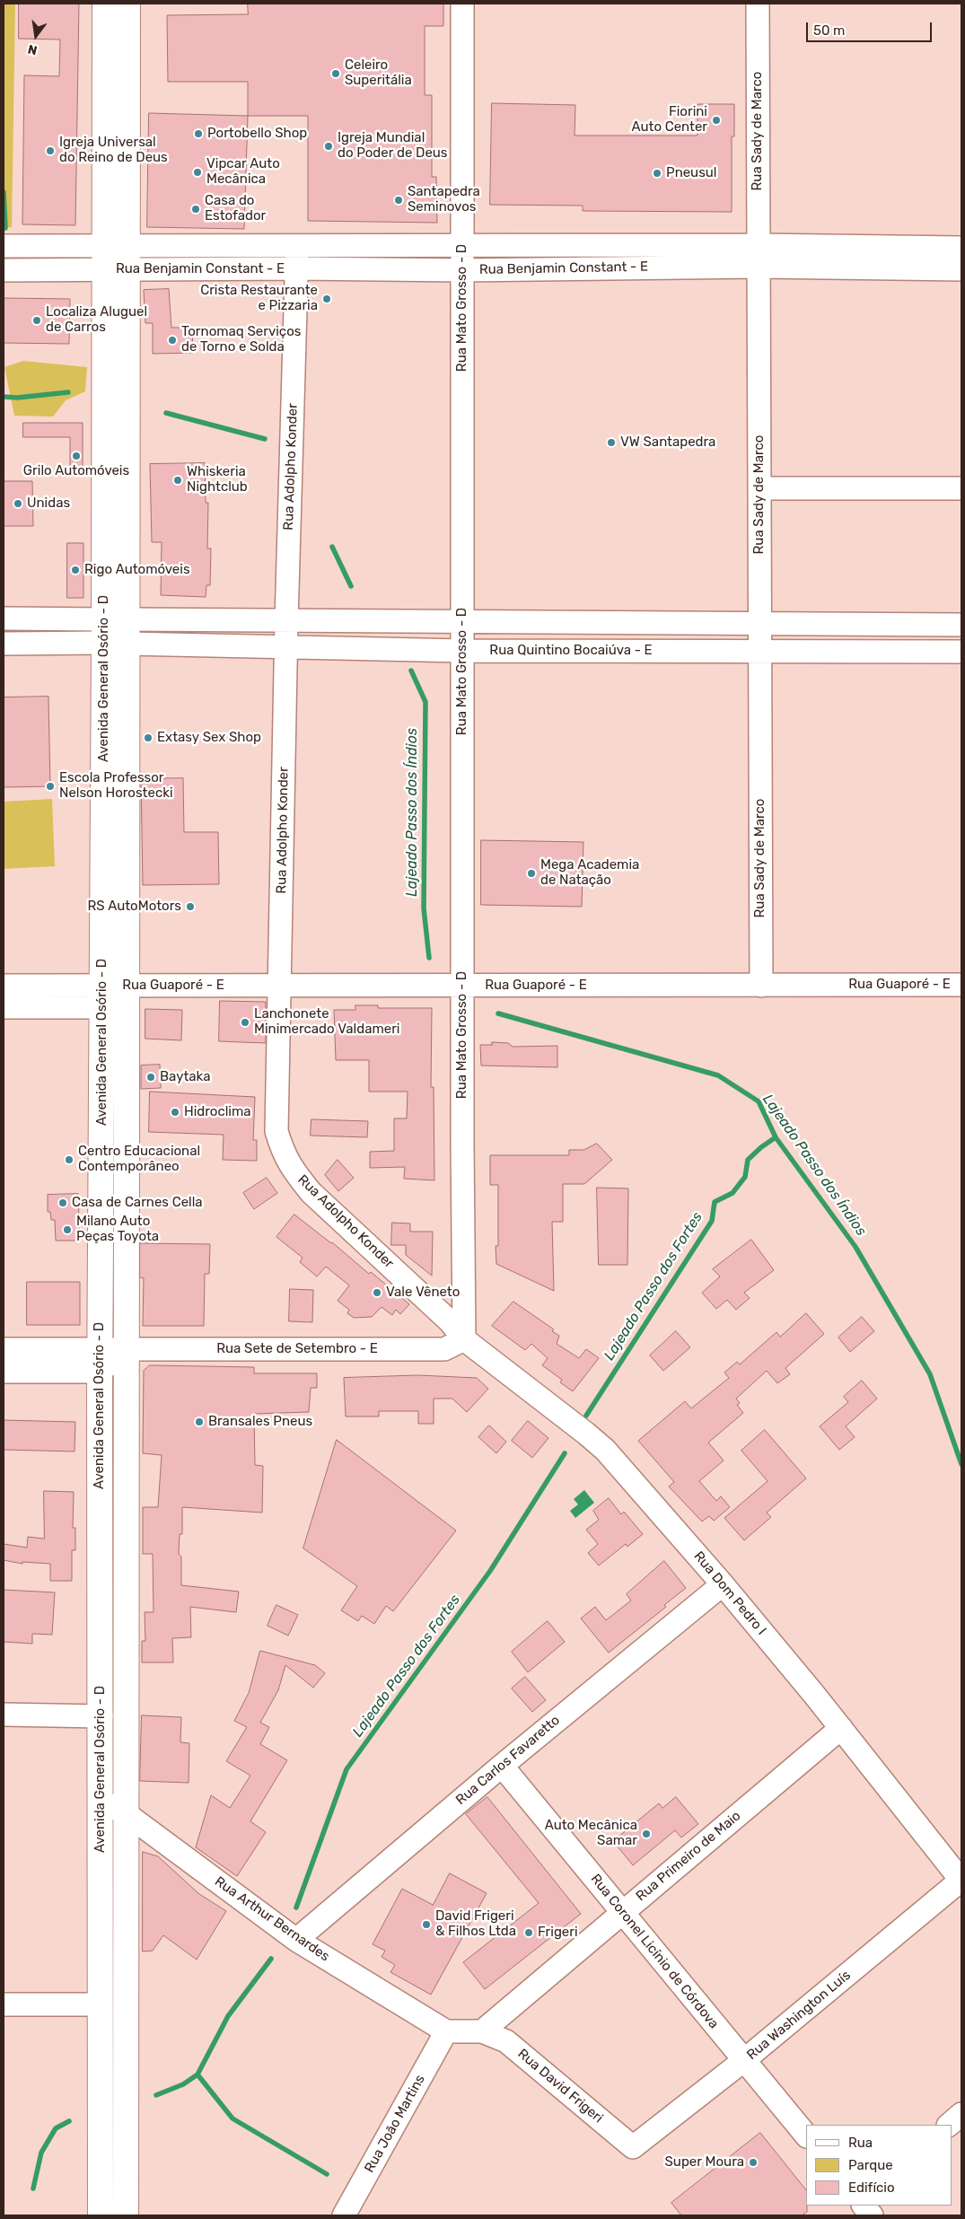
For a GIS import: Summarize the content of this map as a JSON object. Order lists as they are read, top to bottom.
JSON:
{
  "streets": {
    "main road": ["Avenida General Osório - D"],
    "street": [
      "Rua Sady de Marco",
      "Rua Benjamin Constant - E",
      "Rua Mato Grosso - D",
      "Rua Adolpho Konder",
      "Rua Quintino Bocaiúva - E",
      "Rua Guaporé - E",
      "Rua Sete de Setembro - E",
      "Rua Dom Pedro I",
      "Rua Carlos Favaretto",
      "Rua Primeiro de Maio",
      "Rua Arthur Bernardes",
      "Rua Coronel Licínio de Córdova",
      "Rua Washington Luís",
      "Rua David Frigeri",
      "Rua João Martins"
    ]
  },
  "crossings": [
    ["Rua Sady de Marco", "Rua Benjamin Constant - E"],
    ["Rua Sady de Marco", "Rua Quintino Bocaiúva - E"],
    ["Rua Sady de Marco", "Rua Guaporé - E"],
    ["Rua Benjamin Constant - E", "Rua Mato Grosso - D"],
    ["Rua Benjamin Constant - E", "Rua Adolpho Konder"],
    ["Rua Benjamin Constant - E", "Avenida General Osório - D"],
    ["Rua Mato Grosso - D", "Rua Adolpho Konder"],
    ["Rua Mato Grosso - D", "Rua Quintino Bocaiúva - E"],
    ["Rua Mato Grosso - D", "Rua Guaporé - E"],
    ["Rua Mato Grosso - D", "Rua Sete de Setembro - E"],
    ["Rua Mato Grosso - D", "Rua Dom Pedro I"],
    ["Rua Adolpho Konder", "Rua Quintino Bocaiúva - E"],
    ["Rua Adolpho Konder", "Rua Guaporé - E"],
    ["Rua Adolpho Konder", "Rua Sete de Setembro - E"],
    ["Rua Adolpho Konder", "Rua Dom Pedro I"],
    ["Rua Quintino Bocaiúva - E", "Avenida General Osório - D"],
    ["Avenida General Osório - D", "Rua Guaporé - E"],
    ["Avenida General Osório - D", "Rua Sete de Setembro - E"],
    ["Avenida General Osório - D", "Rua Arthur Bernardes"],
    ["Rua Sete de Setembro - E", "Rua Dom Pedro I"],
    ["Rua Dom Pedro I", "Rua Carlos Favaretto"],
    ["Rua Dom Pedro I", "Rua Primeiro de Maio"],
    ["Rua Dom Pedro I", "Rua Washington Luís"],
    ["Rua Carlos Favaretto", "Rua Arthur Bernardes"],
    ["Rua Carlos Favaretto", "Rua Coronel Licínio de Córdova"],
    ["Rua Primeiro de Maio", "Rua Coronel Licínio de Córdova"],
    ["Rua Primeiro de Maio", "Rua David Frigeri"],
    ["Rua Arthur Bernardes", "Rua João Martins"],
    ["Rua Coronel Licínio de Córdova", "Rua Washington Luís"],
    ["Rua Washington Luís", "Rua David Frigeri"]
  ],
  "water": ["Lajeado Passo dos Índios", "Lajeado Passo dos Fortes"],
  "places": [
    "Celeiro Superitália",
    "Fiorini Auto Center",
    "Portobello Shop",
    "Igreja Mundial do Poder de Deus",
    "Igreja Universal do Reino de Deus",
    "Vipcar Auto Mecânica",
    "Pneusul",
    "Santapedra Seminovos",
    "Casa do Estofador",
    "Crista Restaurante e Pizzaria",
    "Localiza Aluguel de Carros",
    "Tornomaq Serviços de Torno e Solda",
    "VW Santapedra",
    "Grilo Automóveis",
    "Whiskeria Nightclub",
    "Unidas",
    "Rigo Automóveis",
    "Extasy Sex Shop",
    "Escola Professor Nelson Horostecki",
    "Mega Academia de Natação",
    "RS AutoMotors",
    "Lanchonete Minimercado Valdameri",
    "Baytaka",
    "Hidroclima",
    "Centro Educacional Contemporâneo",
    "Casa de Carnes Cella",
    "Milano Auto Peças Toyota",
    "Vale Vêneto",
    "Bransales Pneus",
    "Auto Mecânica Samar",
    "David Frigeri & Filhos Ltda",
    "Frigeri",
    "Super Moura"
  ],
  "legend": ["Rua", "Parque", "Edifício"],
  "scale_bar": "50 m",
  "north": "bottom"
}
